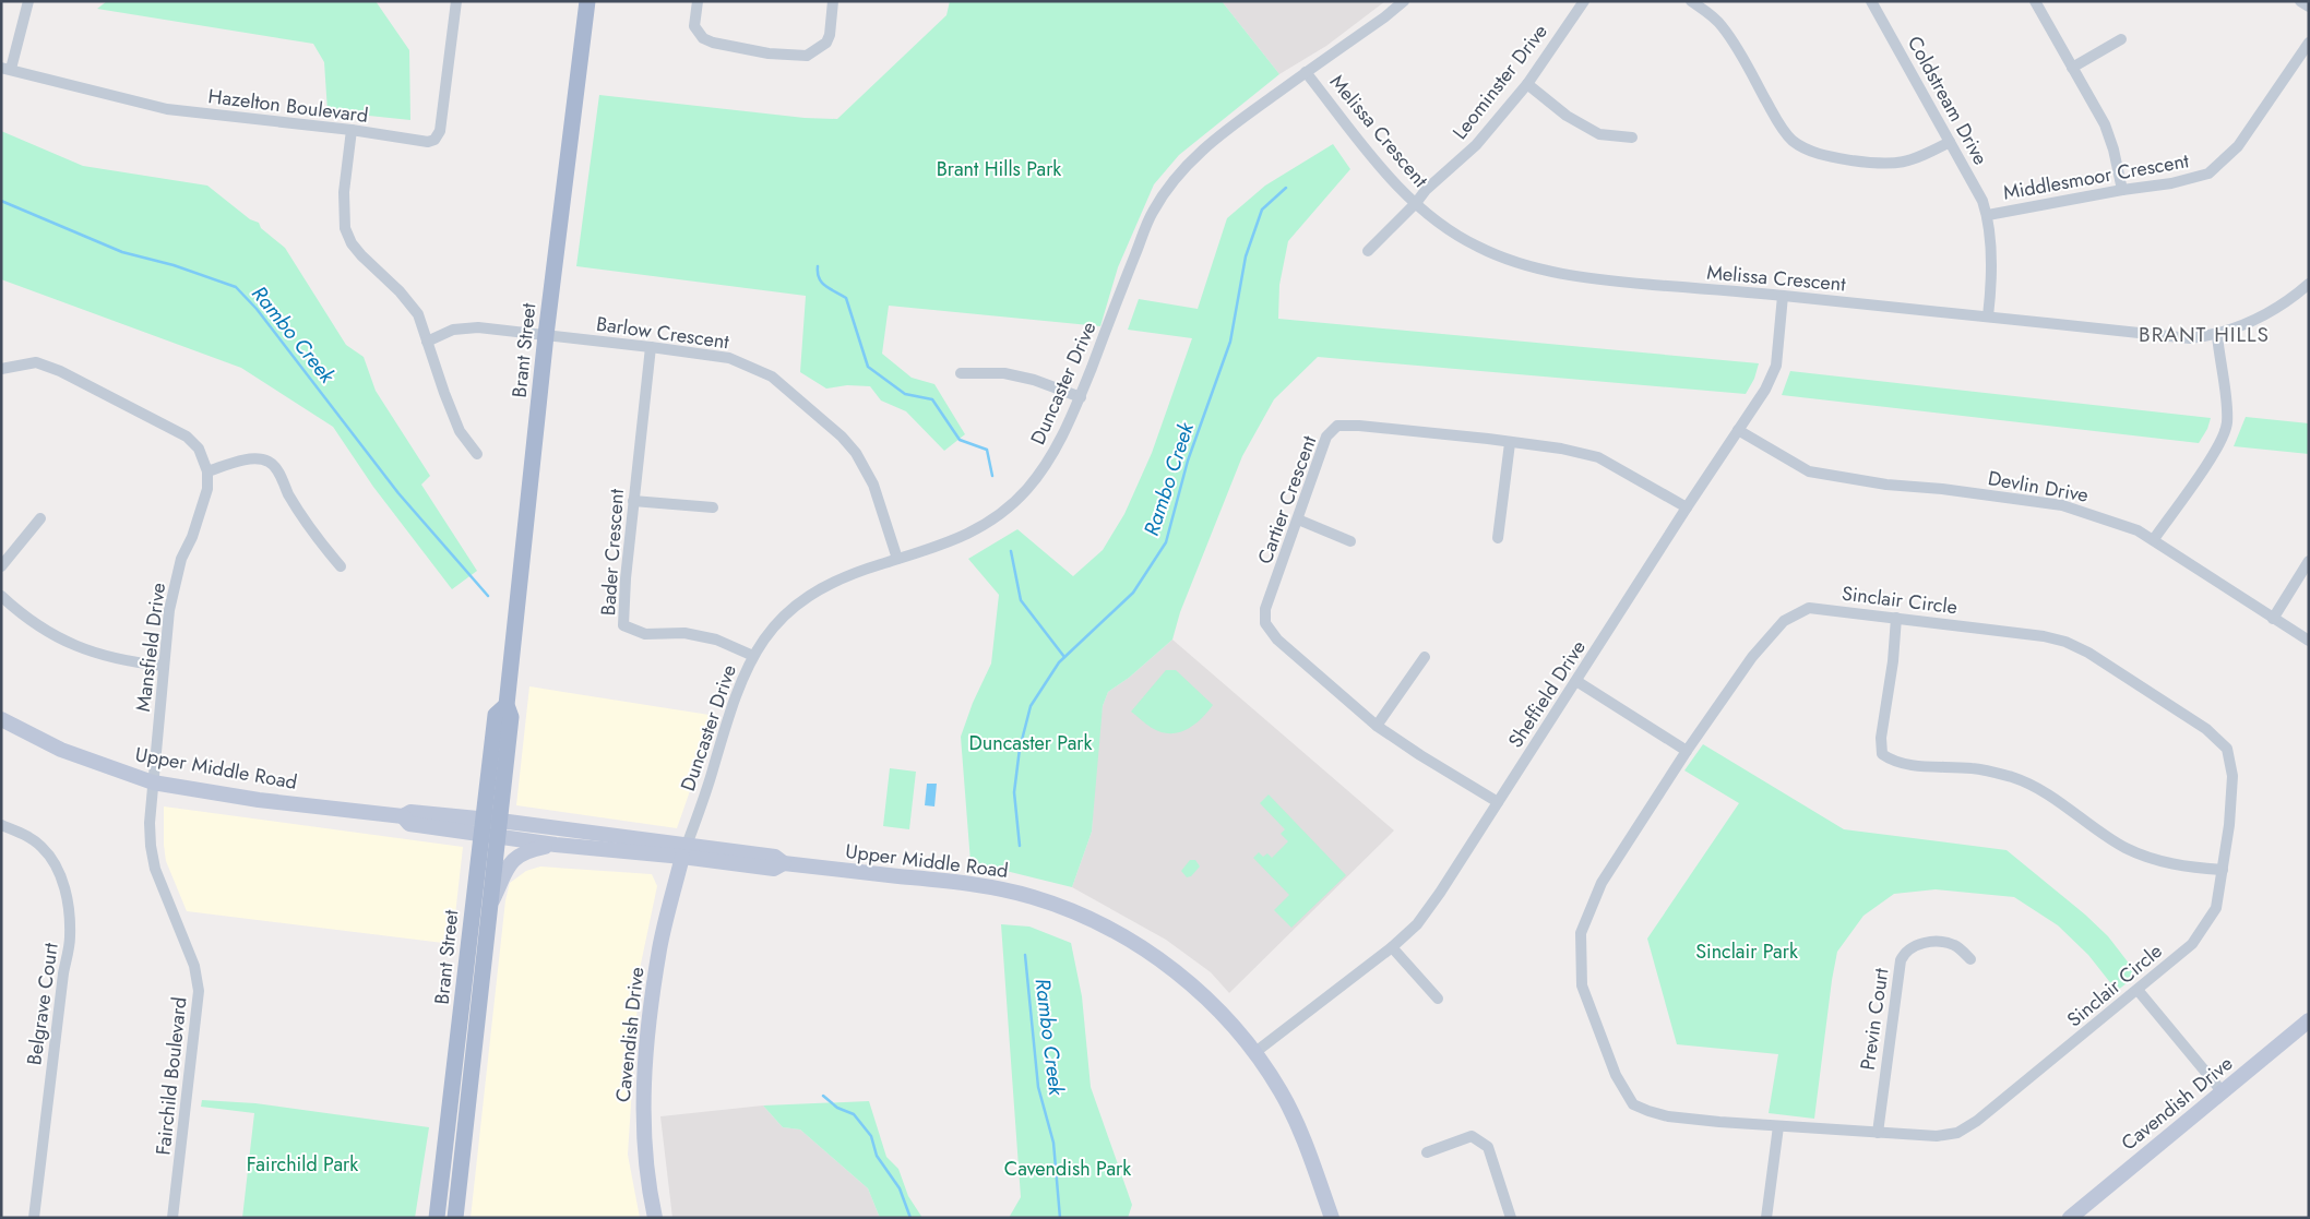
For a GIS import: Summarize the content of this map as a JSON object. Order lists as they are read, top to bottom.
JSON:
{
  "streets": {
    "main road": ["Brant Street", "Upper Middle Road", "Cavendish Drive"],
    "street": [
      "Leominster Drive",
      "Coldstream Drive",
      "Hazelton Boulevard",
      "Melissa Crescent",
      "Middlesmoor Crescent",
      "Barlow Crescent",
      "Duncaster Drive",
      "Devlin Drive",
      "Cartier Crescent",
      "Bader Crescent",
      "Sinclair Circle",
      "Mansfield Drive",
      "Sheffield Drive",
      "Belgrave Court",
      "Previn Court",
      "Fairchild Boulevard"
    ]
  },
  "crossings": [
    ["Leominster Drive", "Melissa Crescent"],
    ["Coldstream Drive", "Melissa Crescent"],
    ["Coldstream Drive", "Middlesmoor Crescent"],
    ["Melissa Crescent", "Duncaster Drive"],
    ["Melissa Crescent", "Sheffield Drive"],
    ["Barlow Crescent", "Brant Street"],
    ["Barlow Crescent", "Duncaster Drive"],
    ["Barlow Crescent", "Bader Crescent"],
    ["Brant Street", "Upper Middle Road"],
    ["Duncaster Drive", "Bader Crescent"],
    ["Duncaster Drive", "Upper Middle Road"],
    ["Duncaster Drive", "Cavendish Drive"],
    ["Devlin Drive", "Sheffield Drive"],
    ["Cartier Crescent", "Sheffield Drive"],
    ["Sinclair Circle", "Previn Court"],
    ["Mansfield Drive", "Upper Middle Road"],
    ["Mansfield Drive", "Fairchild Boulevard"],
    ["Sheffield Drive", "Upper Middle Road"],
    ["Upper Middle Road", "Cavendish Drive"],
    ["Upper Middle Road", "Fairchild Boulevard"]
  ],
  "districts": ["BRANT HILLS"],
  "water": ["Rambo Creek"],
  "parks": [
    "Brant Hills Park",
    "Duncaster Park",
    "Sinclair Park",
    "Fairchild Park",
    "Cavendish Park"
  ]
}
